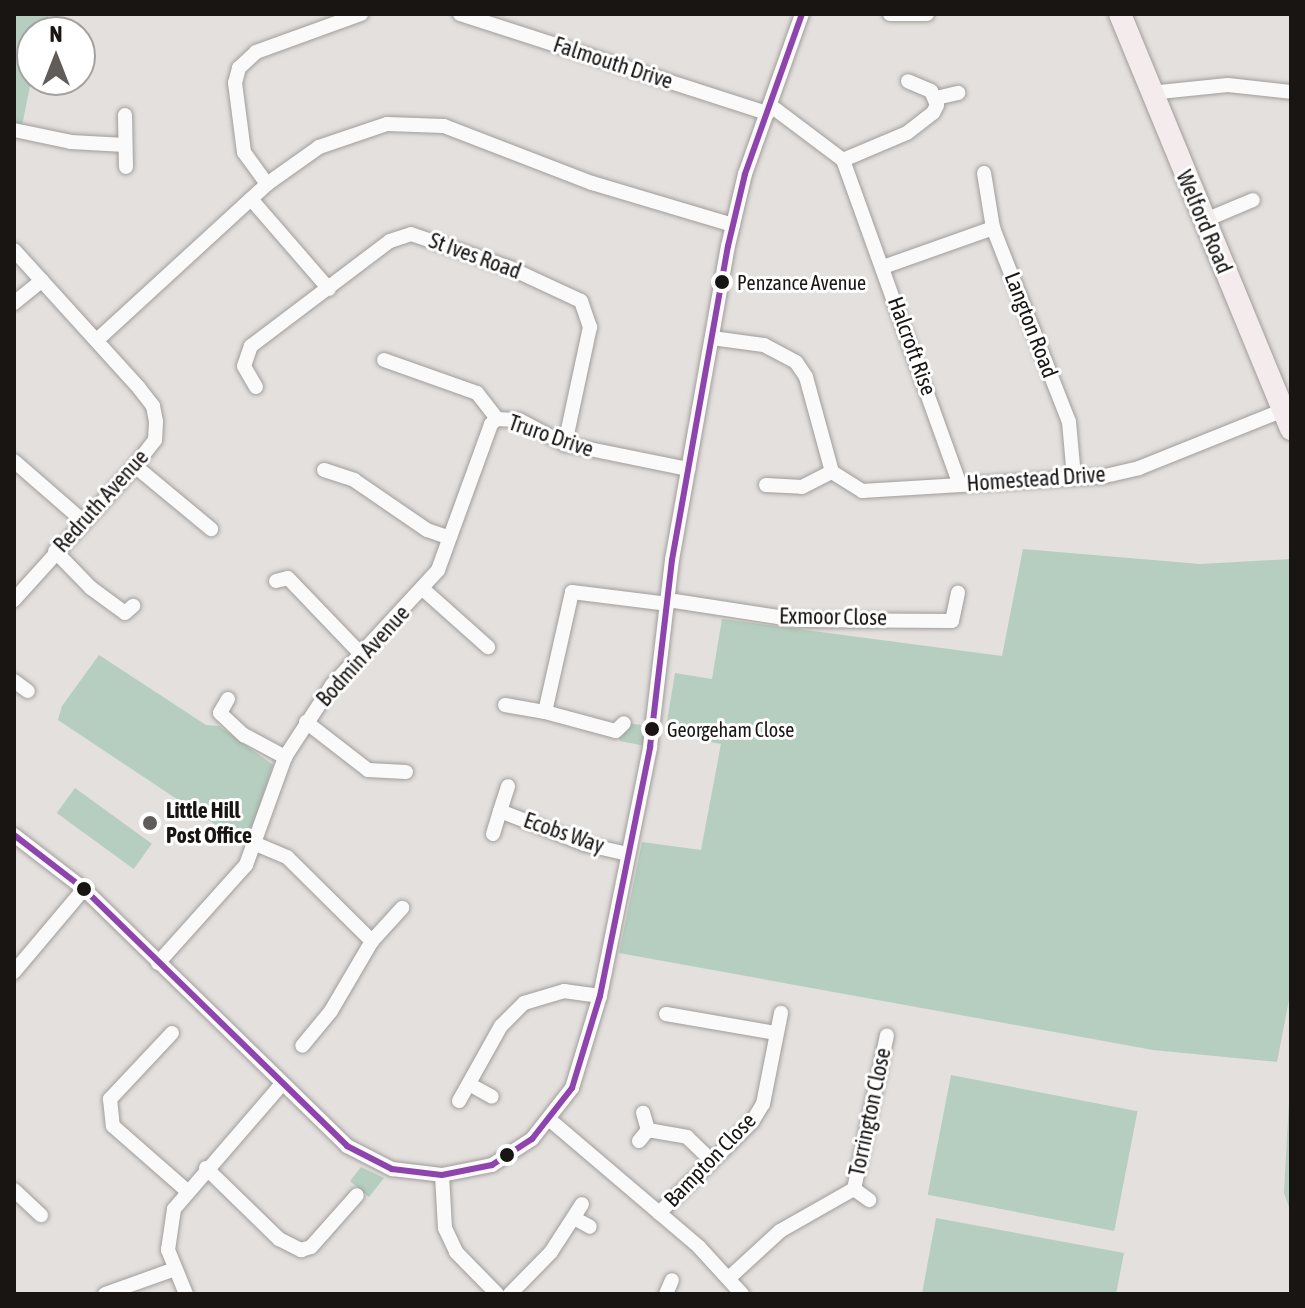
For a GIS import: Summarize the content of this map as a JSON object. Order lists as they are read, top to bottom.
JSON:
{
  "streets": {
    "main road": ["Welford Road"],
    "street": [
      "Falmouth Drive",
      "St Ives Road",
      "Langton Road",
      "Halcroft Rise",
      "Truro Drive",
      "Homestead Drive",
      "Redruth Avenue",
      "Exmoor Close",
      "Bodmin Avenue",
      "Ecobs Way",
      "Torrington Close",
      "Bampton Close"
    ]
  },
  "crossings": [
    ["Welford Road", "Homestead Drive"],
    ["St Ives Road", "Truro Drive"],
    ["Langton Road", "Homestead Drive"],
    ["Halcroft Rise", "Homestead Drive"],
    ["Truro Drive", "Bodmin Avenue"]
  ],
  "places": ["Penzance Avenue", "Georgeham Close", "Little Hill Post Office"],
  "north": "top"
}
